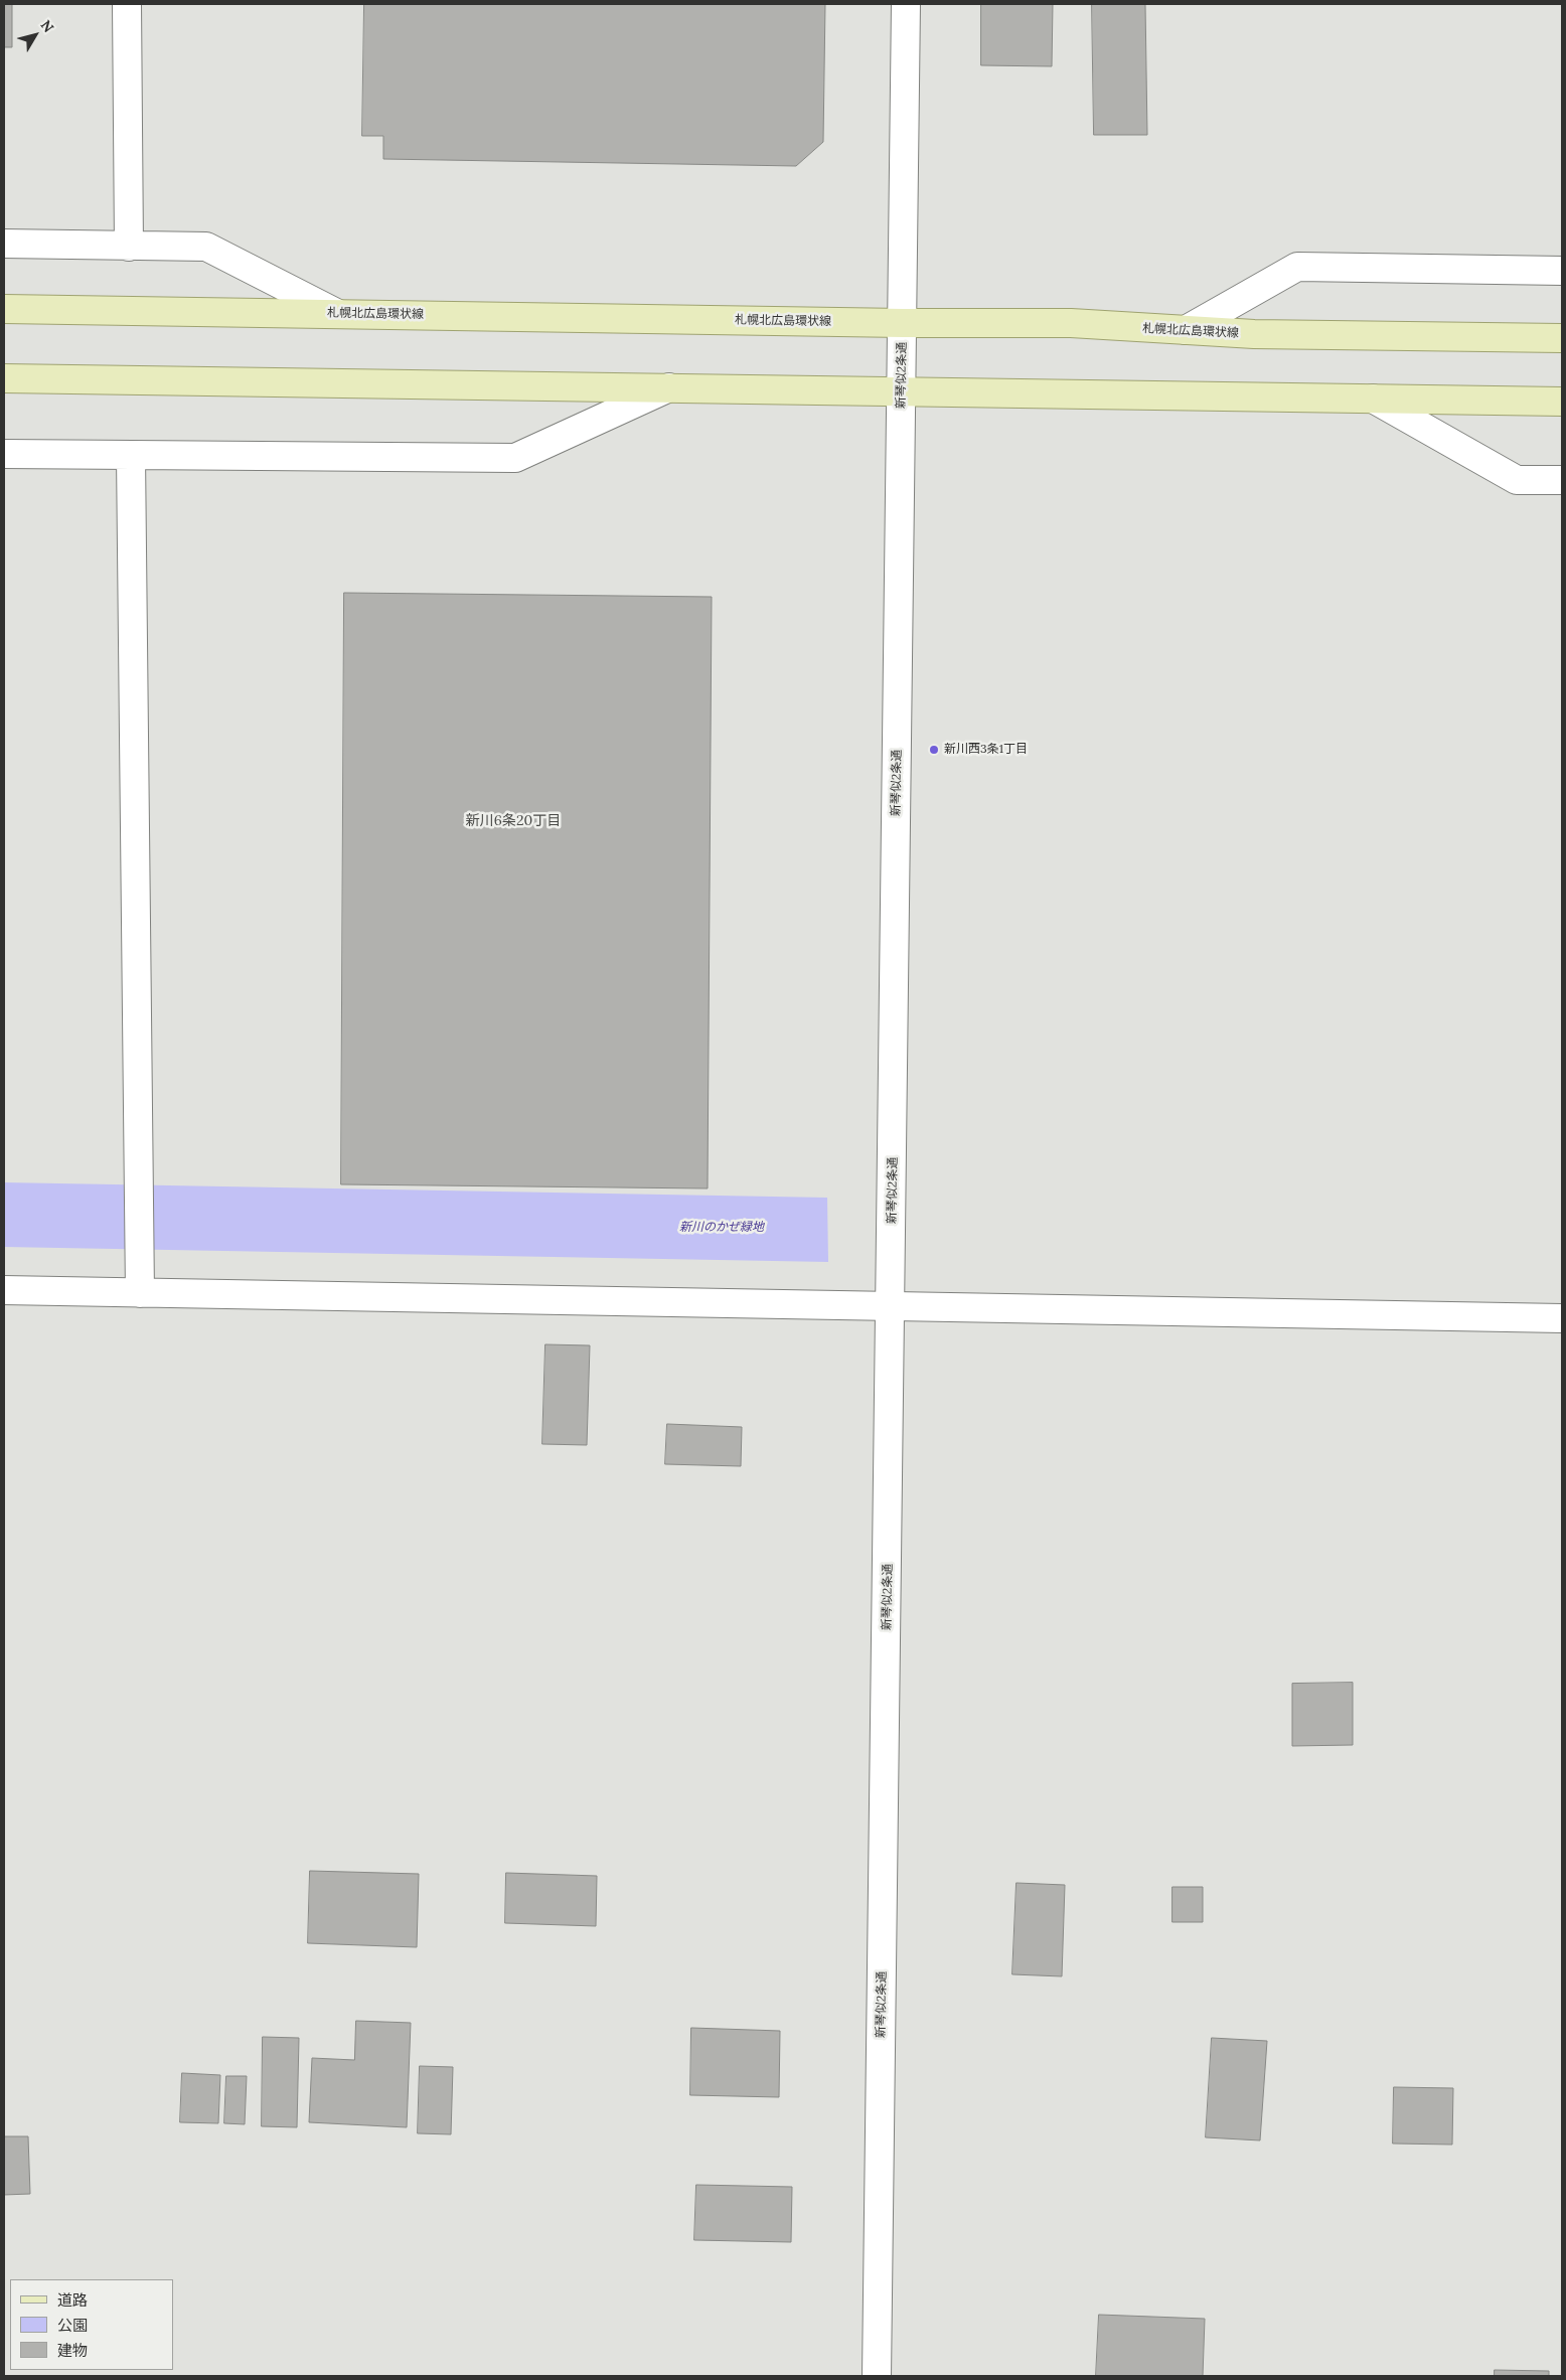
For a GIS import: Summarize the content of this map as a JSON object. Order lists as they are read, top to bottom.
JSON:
{
  "streets": {
    "main road": ["札幌北広島環状線"],
    "street": ["新琴似2条通"]
  },
  "crossings": [
    ["札幌北広島環状線", "新琴似2条通"]
  ],
  "districts": ["新川6条20丁目"],
  "parks": ["新川のかぜ緑地"],
  "places": ["新川西3条1丁目"],
  "legend": ["道路", "公園", "建物"],
  "north": "top right"
}
